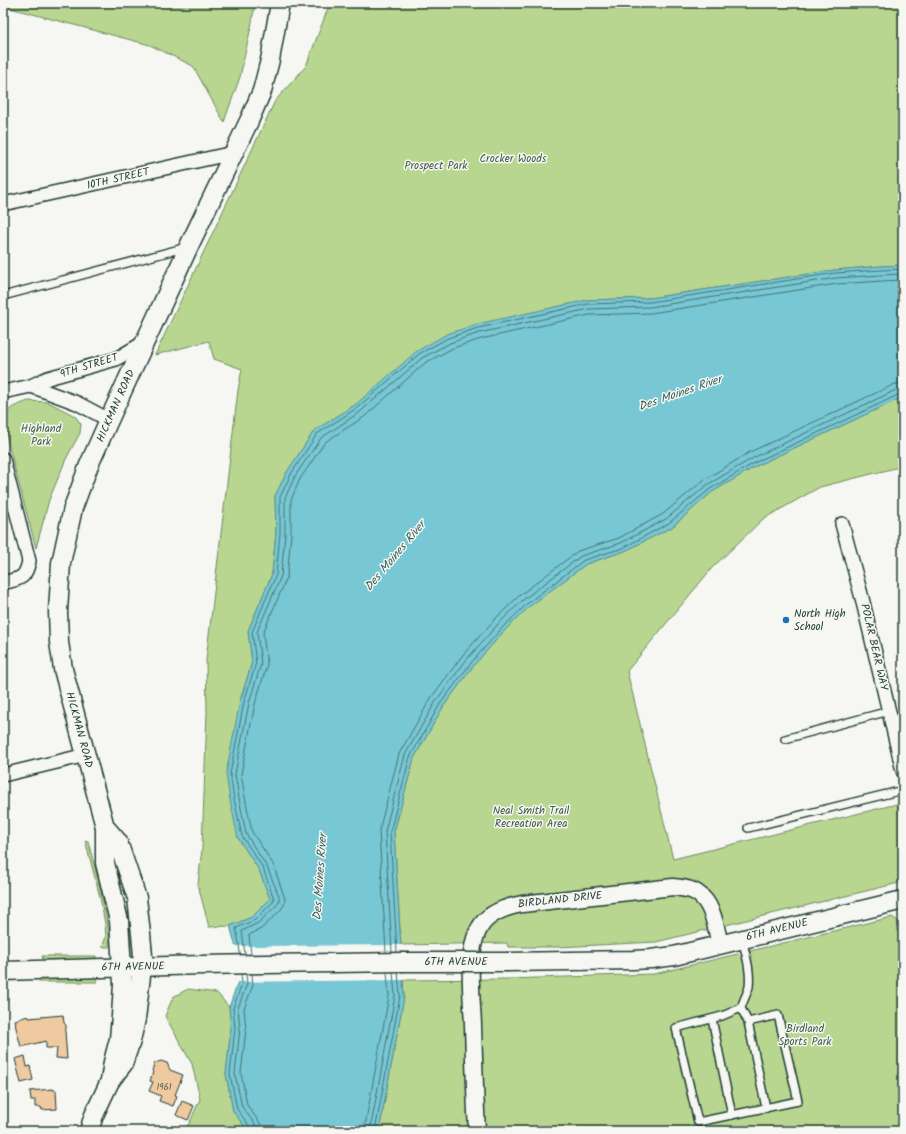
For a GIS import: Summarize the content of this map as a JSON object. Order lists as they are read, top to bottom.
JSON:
{
  "streets": {
    "main road": ["HICKMAN ROAD", "6TH AVENUE"],
    "street": [
      "10TH STREET",
      "9TH STREET",
      "POLAR BEAR WAY",
      "BIRDLAND DRIVE"
    ]
  },
  "crossings": [
    ["10TH STREET", "HICKMAN ROAD"],
    ["9TH STREET", "HICKMAN ROAD"],
    ["HICKMAN ROAD", "6TH AVENUE"],
    ["BIRDLAND DRIVE", "6TH AVENUE"]
  ],
  "water": ["Des Moines River"],
  "parks": [
    "Crocker Woods",
    "Prospect Park",
    "Highland Park",
    "Neal Smith Trail Recreation Area",
    "Birdland Sports Park"
  ],
  "places": ["North High School"],
  "house_numbers": ["1961"]
}
